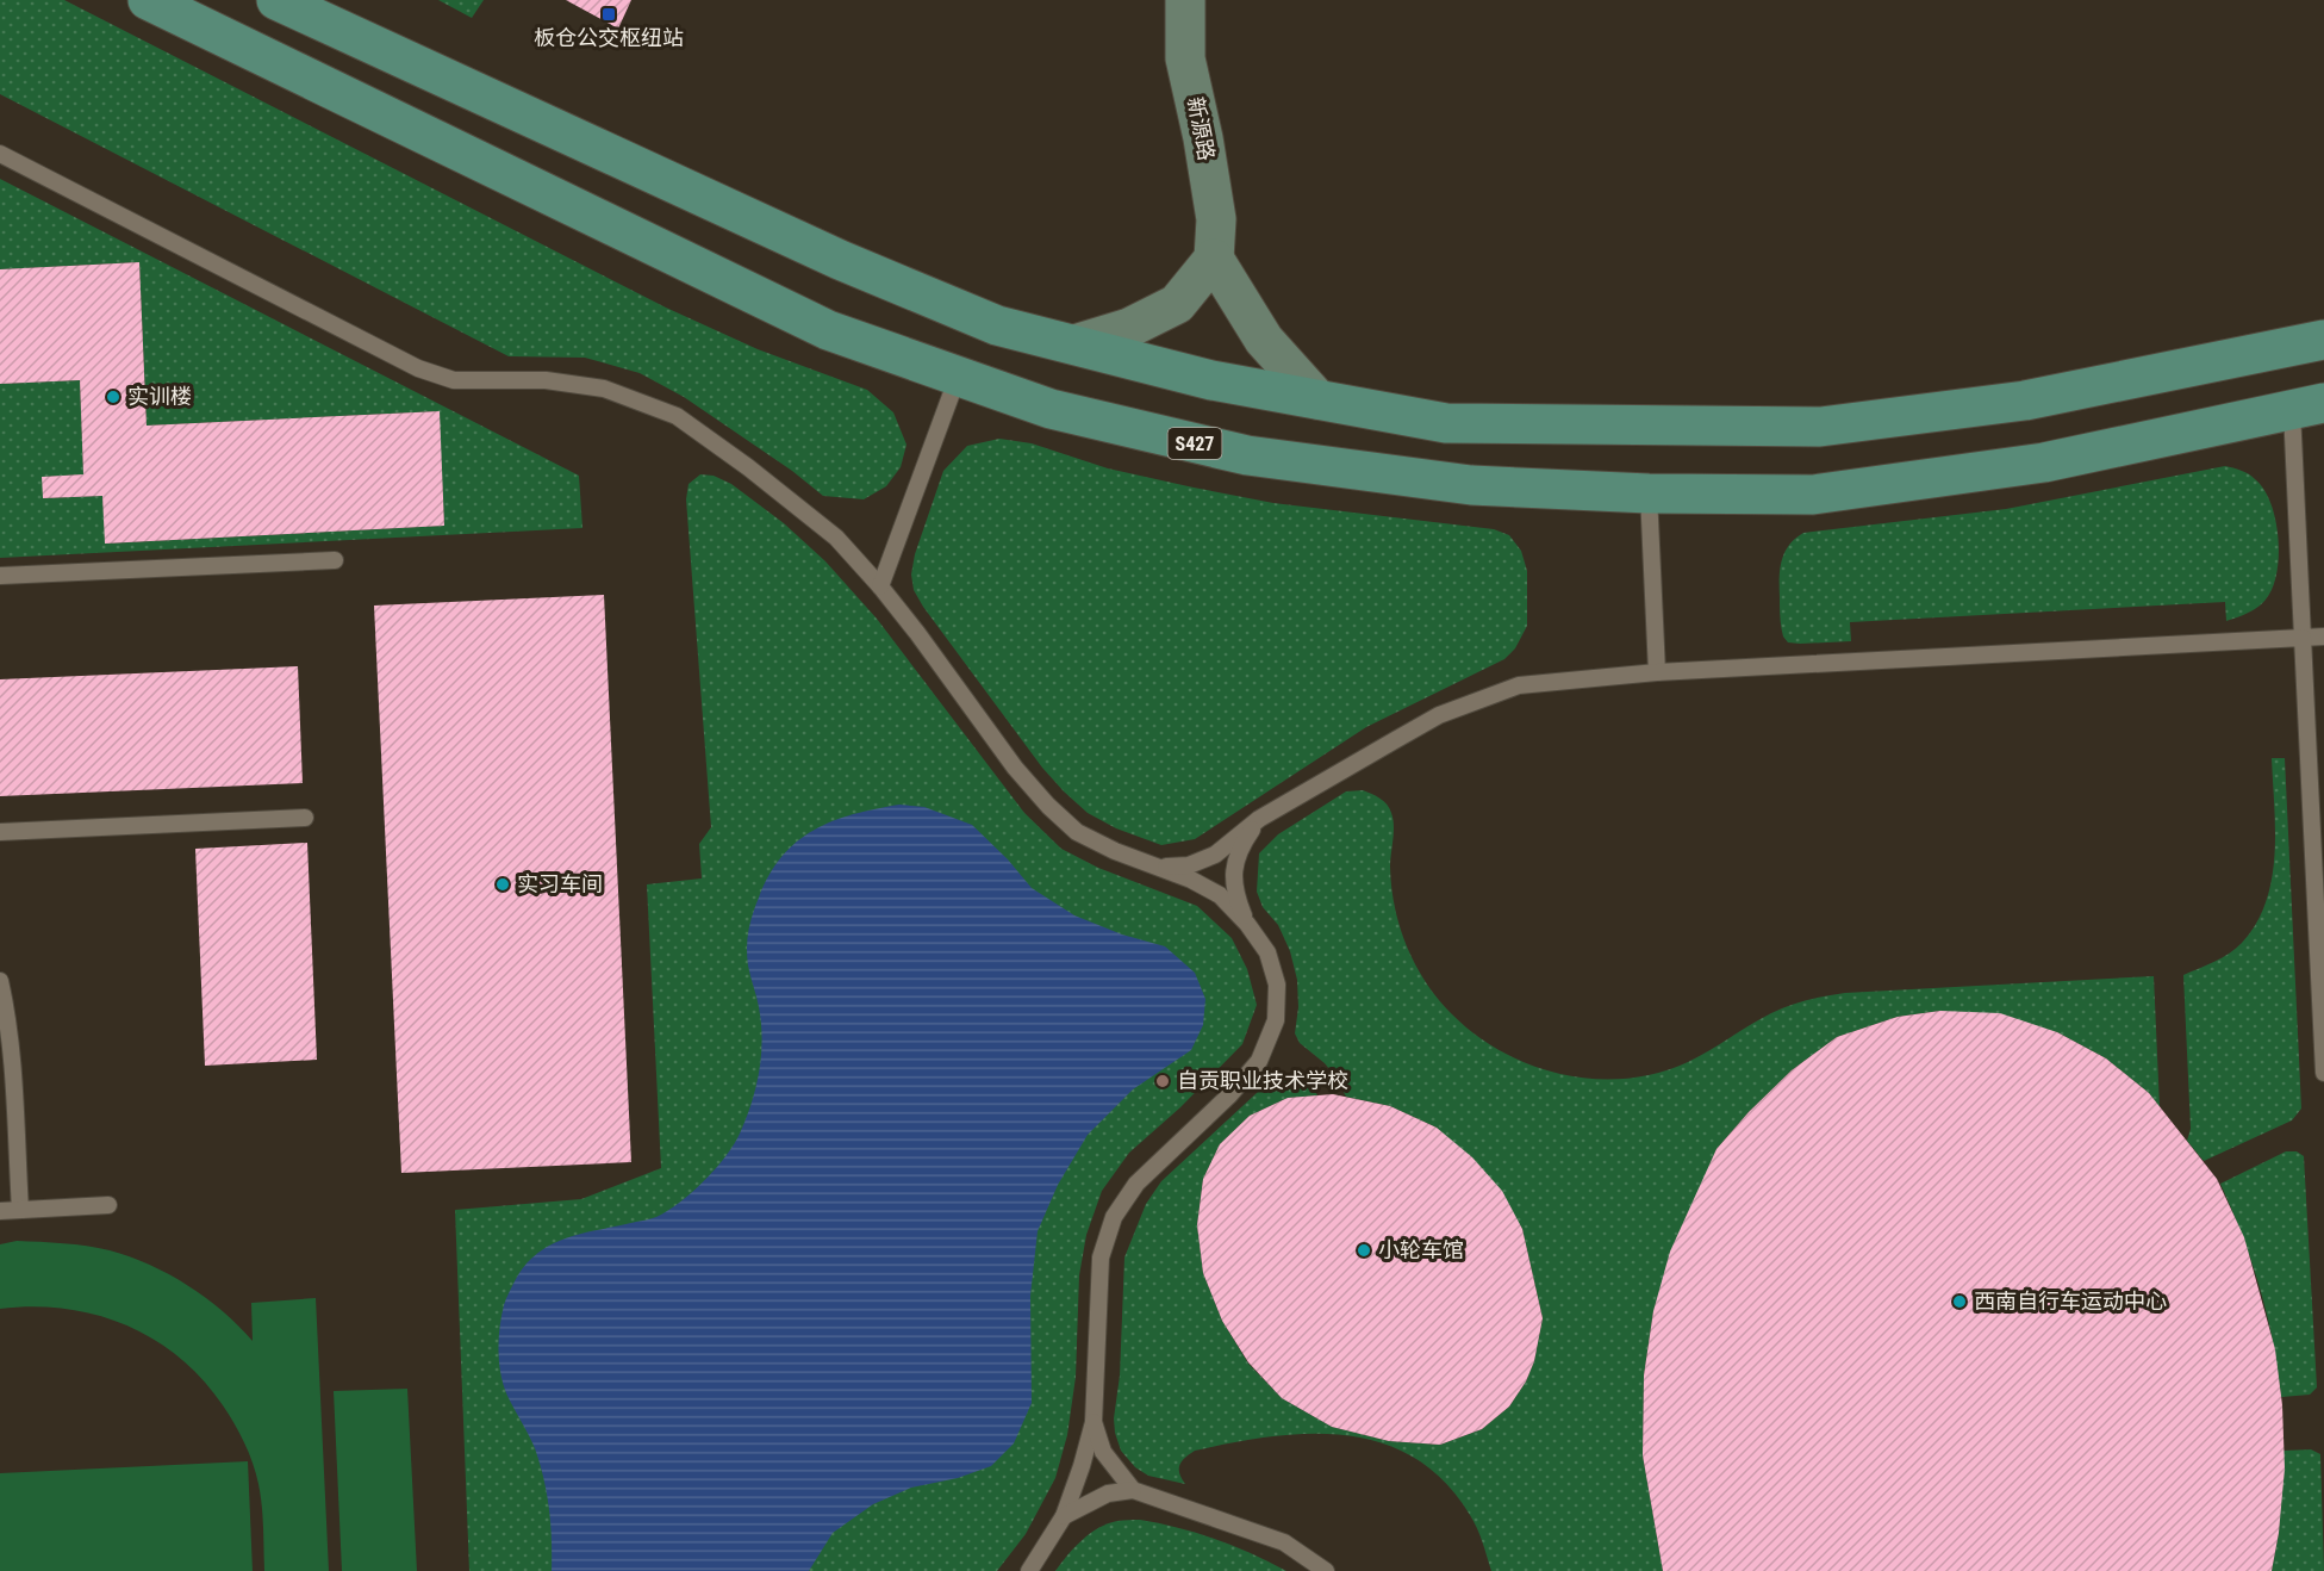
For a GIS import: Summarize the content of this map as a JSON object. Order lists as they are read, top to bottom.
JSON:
{
  "streets": {
    "main road": ["S427"],
    "street": ["新源路"]
  },
  "places": {
    "transit": ["板仓公交枢纽站"],
    "other": [
      "实训楼",
      "实习车间",
      "自贡职业技术学校",
      "小轮车馆",
      "西南自行车运动中心"
    ]
  }
}
